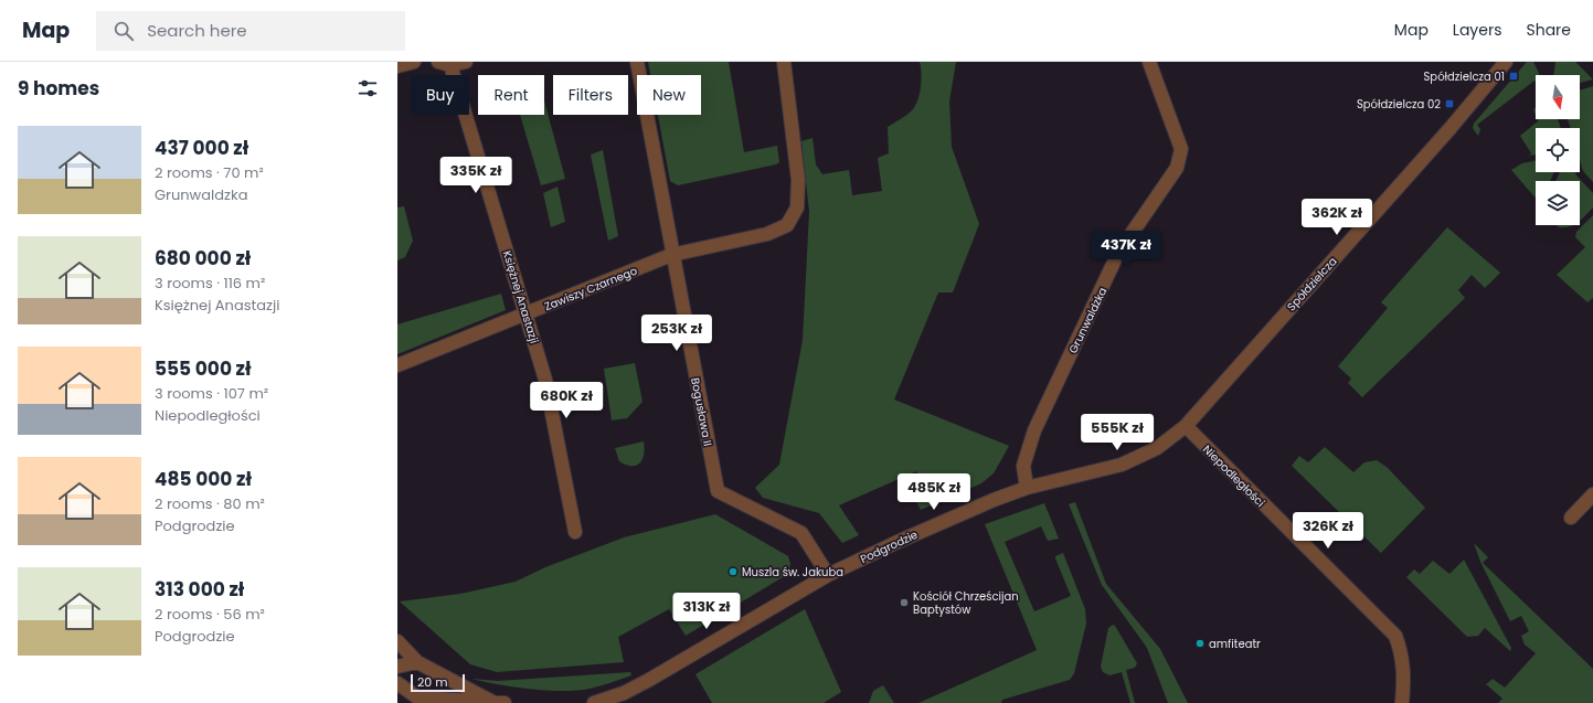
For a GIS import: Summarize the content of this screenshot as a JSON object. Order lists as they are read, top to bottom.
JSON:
{
  "streets": {
    "street": [
      "Spółdzielcza",
      "Zawiszy Czarnego",
      "Księżnej Anastazji",
      "Grunwaldzka",
      "Bogusława II",
      "Niepodległości",
      "Podgrodzie"
    ]
  },
  "crossings": [
    ["Spółdzielcza", "Niepodległości"],
    ["Spółdzielcza", "Podgrodzie"],
    ["Zawiszy Czarnego", "Księżnej Anastazji"],
    ["Zawiszy Czarnego", "Bogusława II"],
    ["Grunwaldzka", "Podgrodzie"],
    ["Bogusława II", "Podgrodzie"],
    ["Niepodległości", "Podgrodzie"]
  ],
  "places": {
    "transit": ["Spółdzielcza 01", "Spółdzielcza 02"],
    "other": ["Muszla św. Jakuba", "Kościół Chrześcijan Baptystów", "amfiteatr"]
  },
  "scale_bar": "20 m",
  "north": "bottom",
  "page": {
    "header": "Map",
    "search": "Search here",
    "nav": ["Map", "Layers", "Share"],
    "heading": "9 homes",
    "chip": [
      "Buy",
      "Rent",
      "Filters",
      "New"
    ],
    "list": [
      {
        "name": "437 000 zł",
        "note": "2 rooms · 70 m² · Grunwaldzka"
      },
      {
        "name": "680 000 zł",
        "note": "3 rooms · 116 m² · Księżnej Anastazji"
      },
      {
        "name": "555 000 zł",
        "note": "3 rooms · 107 m² · Niepodległości"
      },
      {
        "name": "485 000 zł",
        "note": "2 rooms · 80 m² · Podgrodzie"
      },
      {
        "name": "313 000 zł",
        "note": "2 rooms · 56 m² · Podgrodzie"
      }
    ],
    "price": [
      "335K zł",
      "362K zł",
      "437K zł",
      "253K zł",
      "680K zł",
      "555K zł",
      "485K zł",
      "326K zł",
      "313K zł"
    ],
    "scale": "20 m"
  }
}
